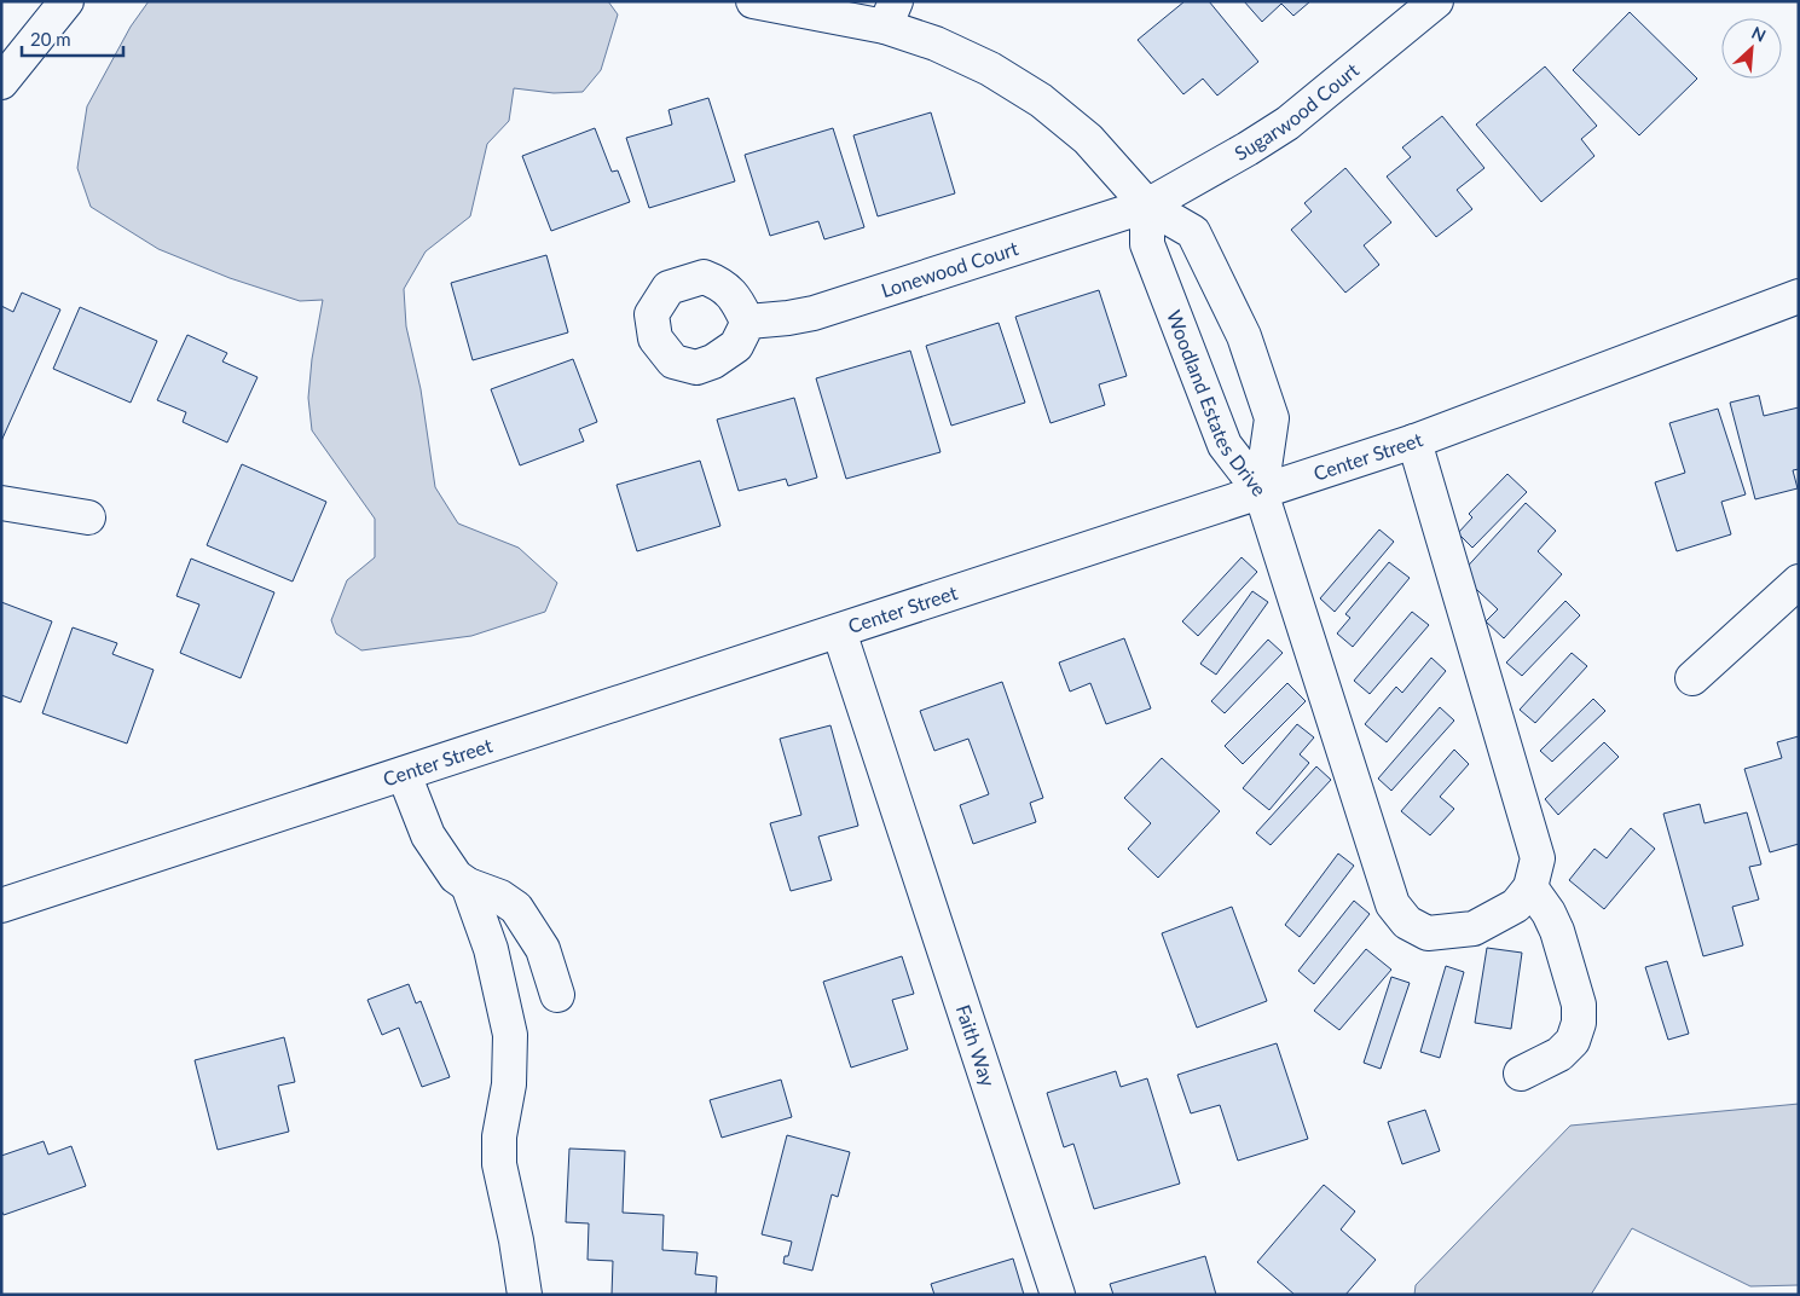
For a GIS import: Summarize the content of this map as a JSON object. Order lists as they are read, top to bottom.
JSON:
{
  "streets": {
    "street": [
      "Sugarwood Court",
      "Lonewood Court",
      "Woodland Estates Drive",
      "Center Street",
      "Faith Way"
    ]
  },
  "crossings": [
    ["Sugarwood Court", "Lonewood Court"],
    ["Sugarwood Court", "Woodland Estates Drive"],
    ["Lonewood Court", "Woodland Estates Drive"],
    ["Woodland Estates Drive", "Center Street"],
    ["Center Street", "Faith Way"]
  ],
  "scale_bar": "20 m",
  "north": "top right"
}
